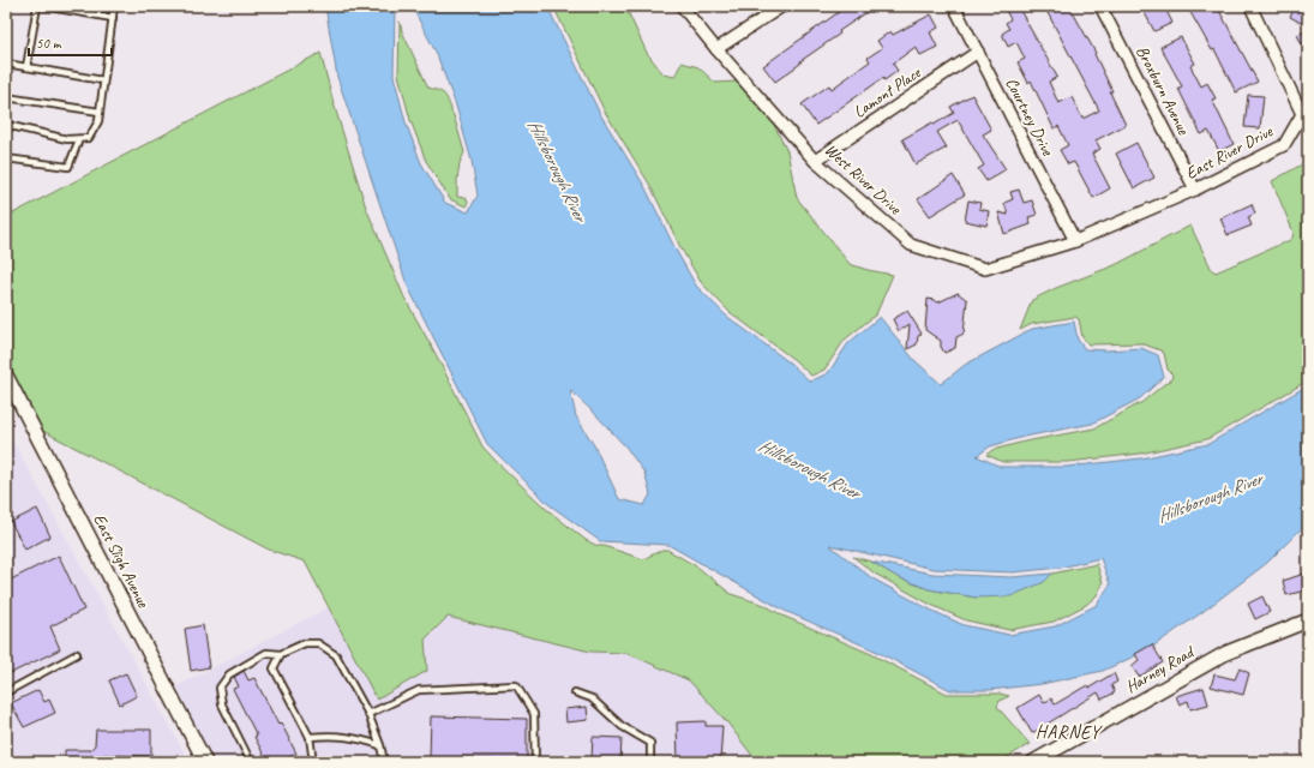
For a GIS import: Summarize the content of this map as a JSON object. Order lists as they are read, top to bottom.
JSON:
{
  "streets": {
    "street": [
      "Broxburn Avenue",
      "Lamont Place",
      "Courtney Drive",
      "East River Drive",
      "West River Drive",
      "East Sligh Avenue",
      "Harney Road"
    ]
  },
  "crossings": [
    ["Broxburn Avenue", "East River Drive"],
    ["Lamont Place", "Courtney Drive"],
    ["Lamont Place", "West River Drive"],
    ["Courtney Drive", "East River Drive"],
    ["Courtney Drive", "West River Drive"],
    ["East River Drive", "West River Drive"]
  ],
  "districts": ["HARNEY"],
  "water": ["Hillsborough River"],
  "scale_bar": "50 m"
}
